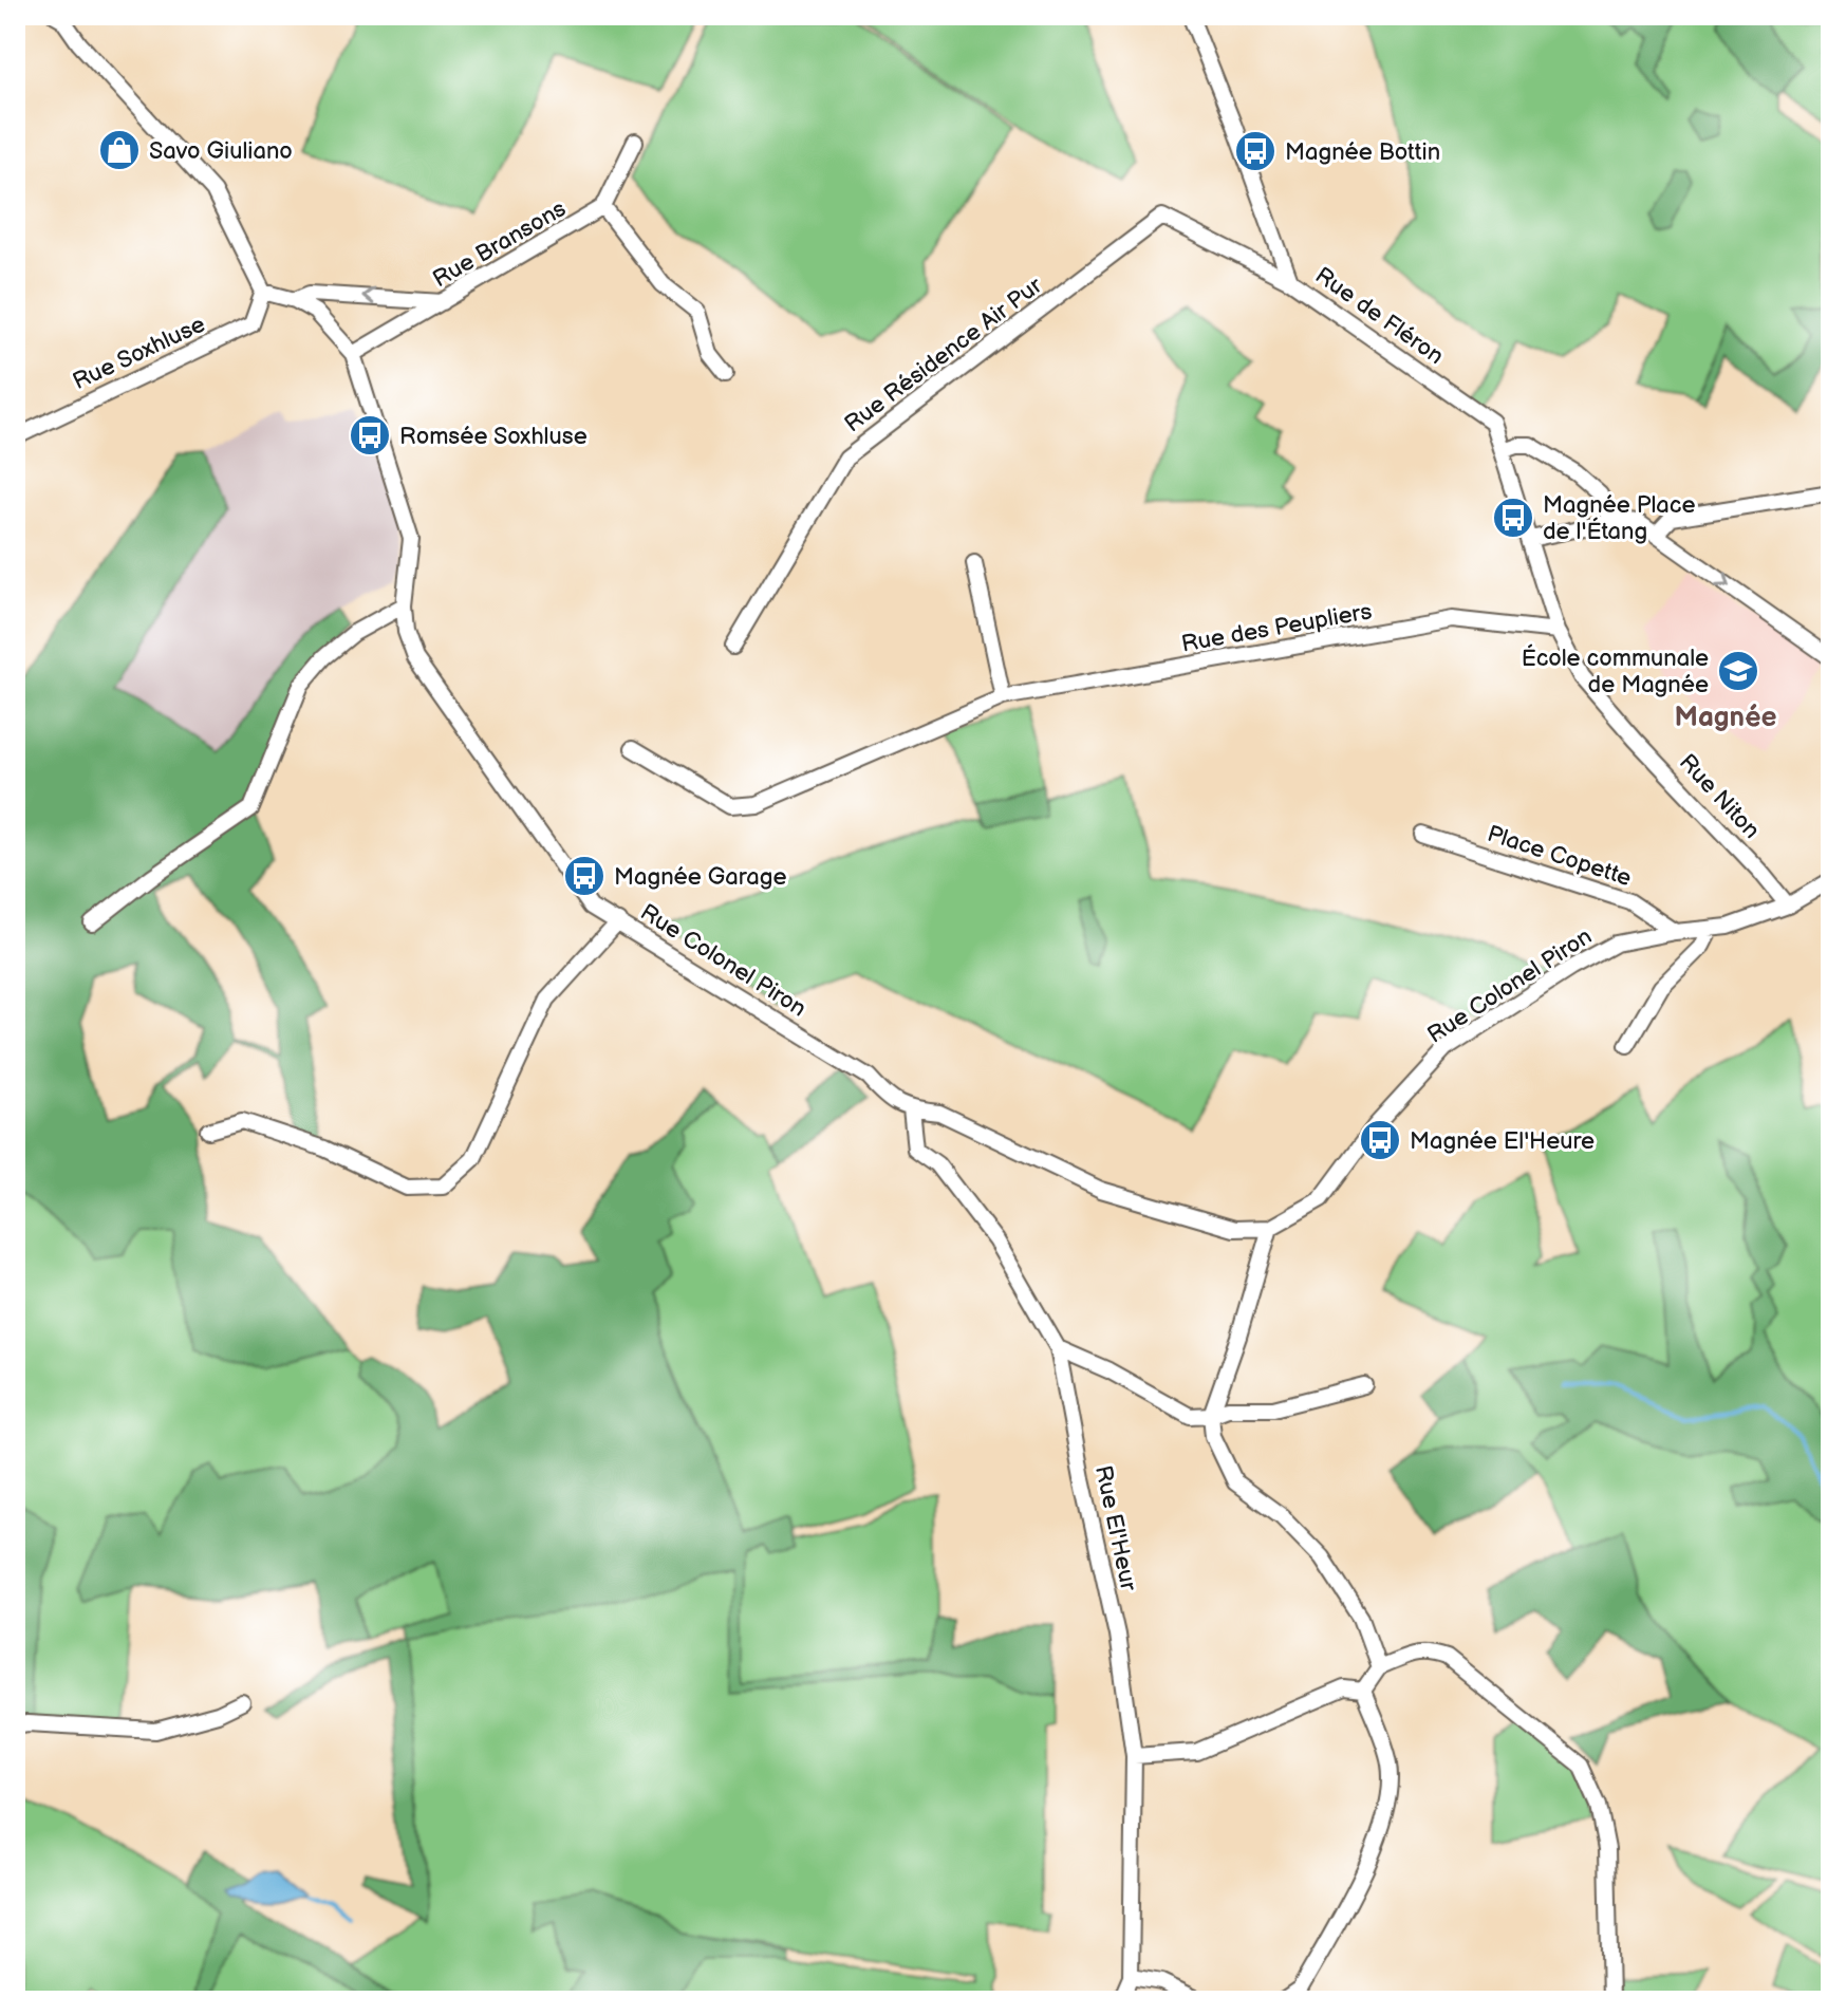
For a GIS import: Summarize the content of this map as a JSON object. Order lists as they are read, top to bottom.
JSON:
{
  "streets": {
    "street": [
      "Rue Bransons",
      "Rue de Fléron",
      "Rue Soxhluse",
      "Rue Résidence Air Pur",
      "Rue des Peupliers",
      "Rue Niton",
      "Place Copette",
      "Rue Colonel Piron",
      "Rue El'Heur"
    ]
  },
  "crossings": [
    ["Rue Bransons", "Rue Colonel Piron"],
    ["Rue de Fléron", "Rue Résidence Air Pur"],
    ["Rue de Fléron", "Rue Niton"],
    ["Rue Soxhluse", "Rue Colonel Piron"],
    ["Rue des Peupliers", "Rue Niton"],
    ["Rue Niton", "Rue Colonel Piron"],
    ["Place Copette", "Rue Colonel Piron"],
    ["Rue Colonel Piron", "Rue El'Heur"]
  ],
  "districts": ["Magnée"],
  "places": {
    "shop": ["Savo Giuliano"],
    "bus stop": [
      "Magnée Bottin",
      "Romsée Soxhluse",
      "Magnée Place de l'Étang",
      "Magnée Garage",
      "Magnée El'Heure"
    ],
    "school or university": ["École communale de Magnée"]
  }
}
